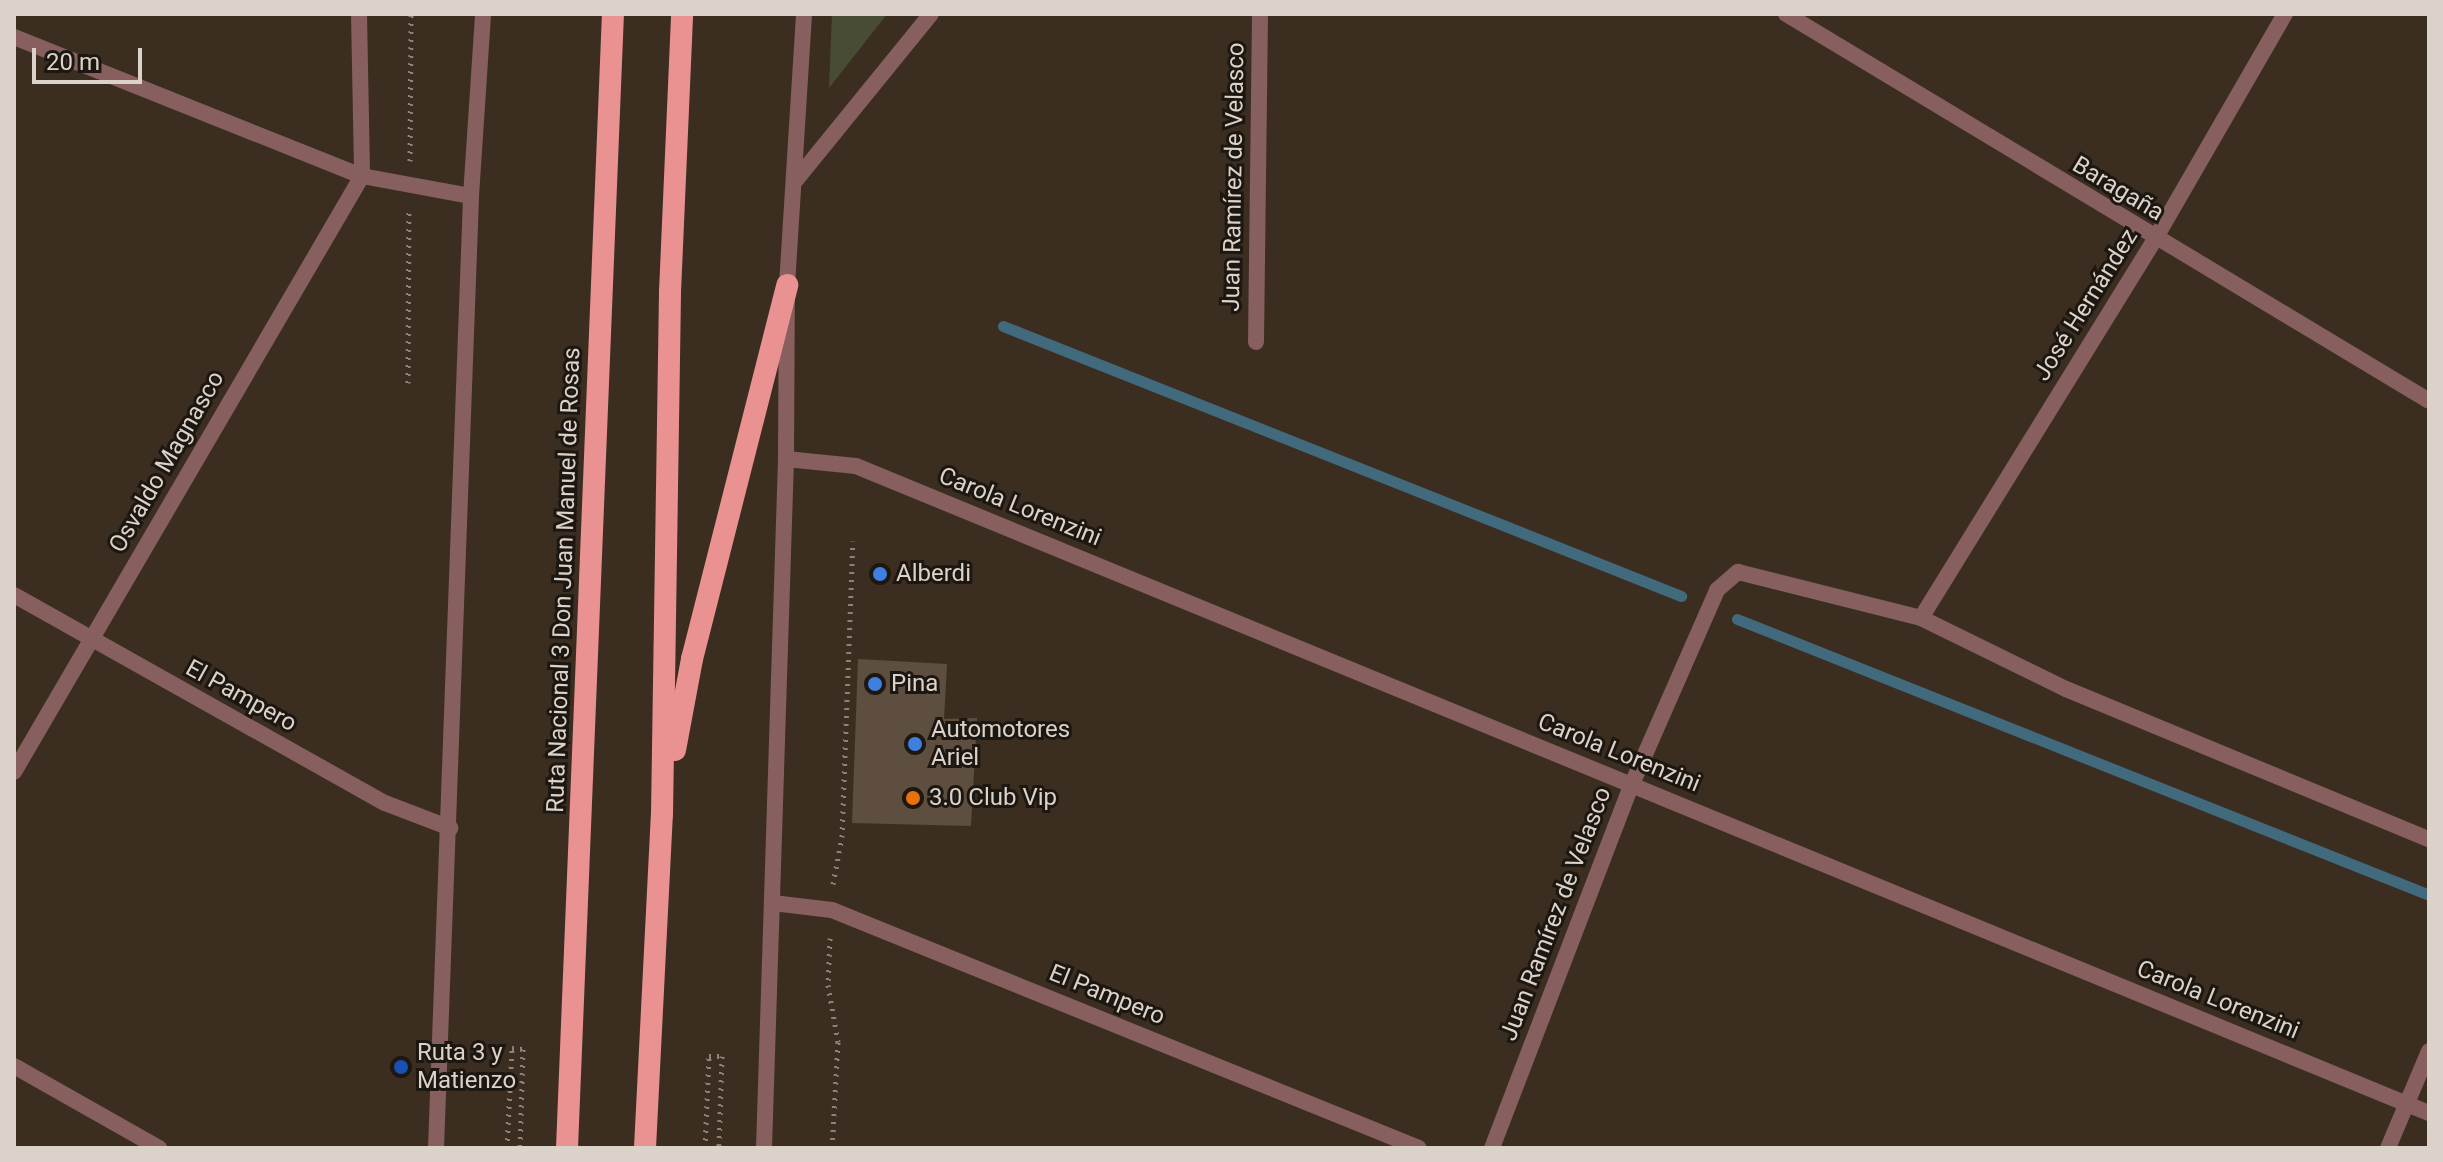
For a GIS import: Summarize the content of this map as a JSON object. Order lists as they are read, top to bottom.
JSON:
{
  "streets": {
    "highway": ["Ruta Nacional 3 Don Juan Manuel de Rosas"],
    "street": [
      "Juan Ramírez de Velasco",
      "Baragaña",
      "José Hernández",
      "Osvaldo Magnasco",
      "Carola Lorenzini",
      "El Pampero"
    ]
  },
  "crossings": [
    ["Juan Ramírez de Velasco", "José Hernández"],
    ["Juan Ramírez de Velasco", "Carola Lorenzini"],
    ["Baragaña", "José Hernández"],
    ["Osvaldo Magnasco", "El Pampero"]
  ],
  "places": [
    "Alberdi",
    "Pina",
    "Automotores Ariel",
    "3.0 Club Vip",
    "Ruta 3 y Matienzo"
  ],
  "scale_bar": "20 m"
}
